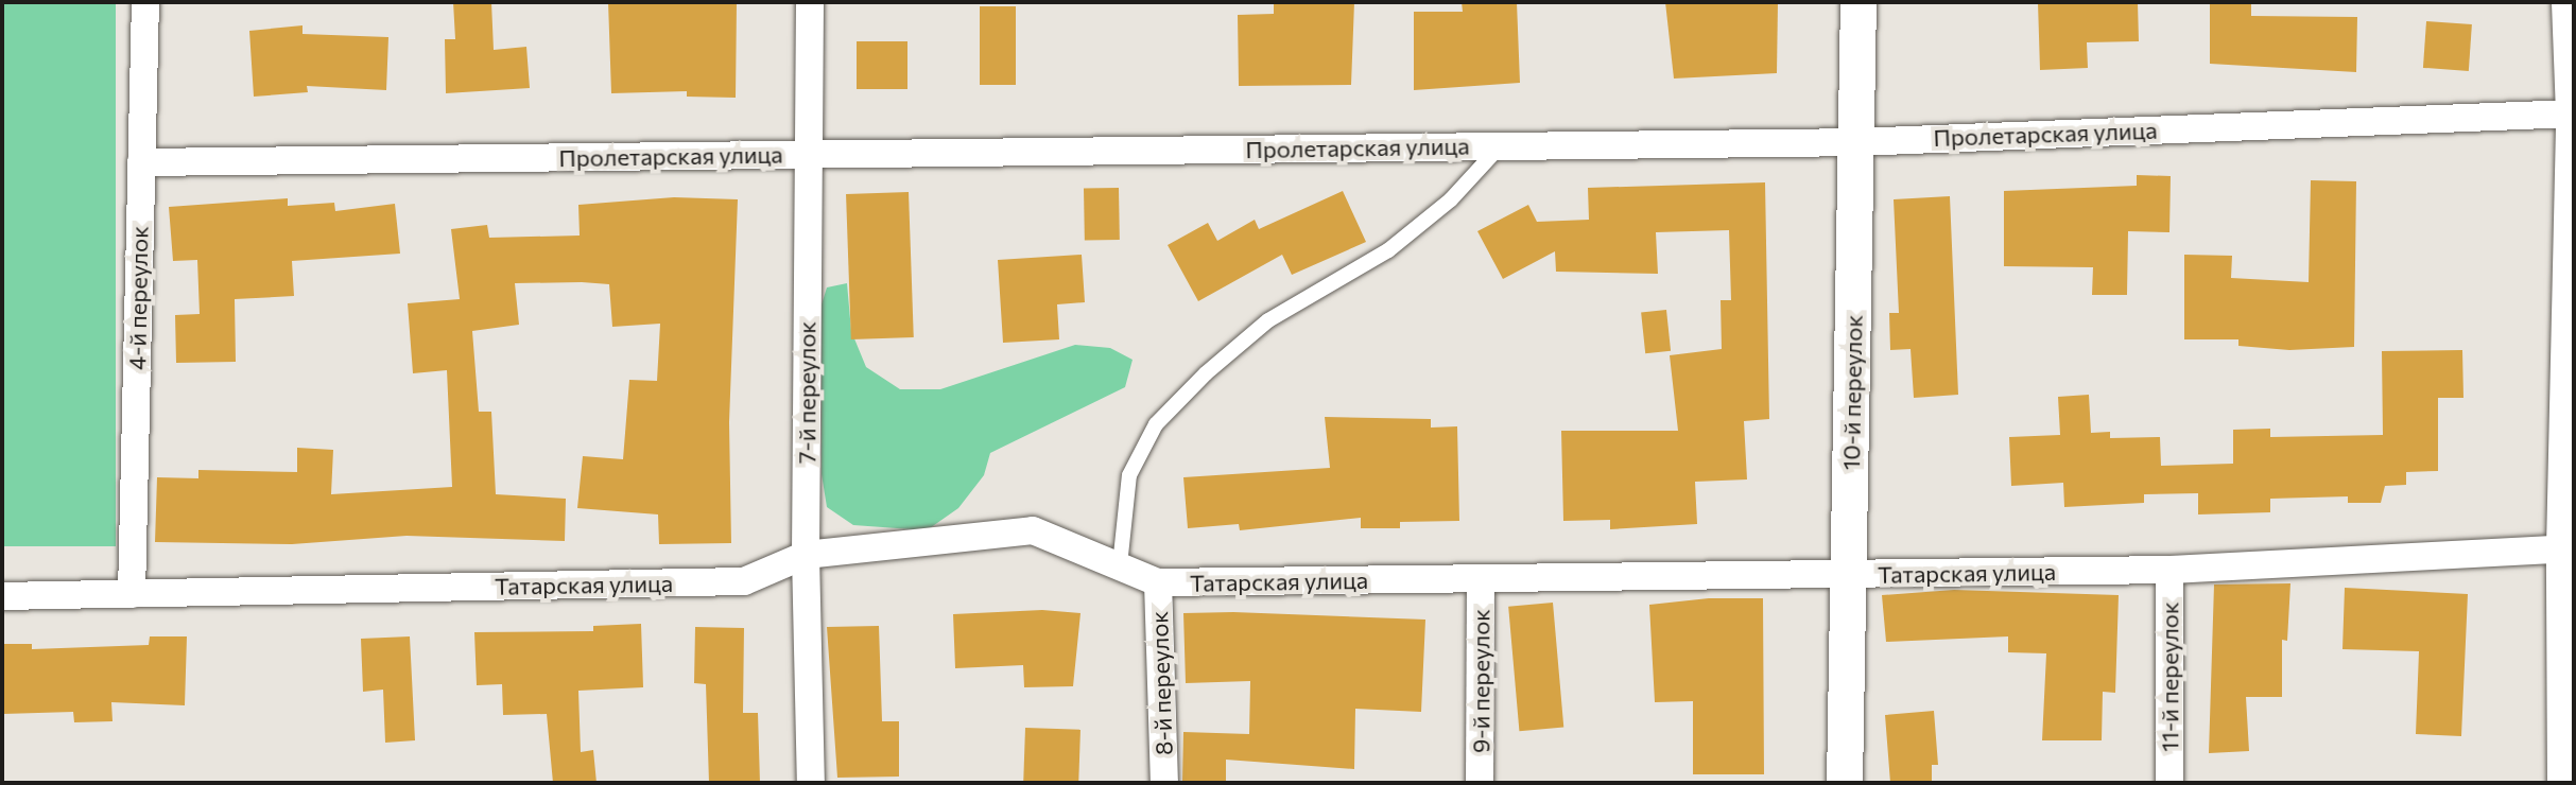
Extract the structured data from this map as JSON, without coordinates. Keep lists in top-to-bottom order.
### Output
{
  "streets": {
    "street": [
      "Пролетарская улица",
      "4-й переулок",
      "7-й переулок",
      "10-й переулок",
      "Татарская улица",
      "11-й переулок",
      "9-й переулок",
      "8-й переулок"
    ]
  },
  "crossings": [
    ["Пролетарская улица", "4-й переулок"],
    ["Пролетарская улица", "7-й переулок"],
    ["Пролетарская улица", "10-й переулок"],
    ["4-й переулок", "Татарская улица"],
    ["7-й переулок", "Татарская улица"],
    ["10-й переулок", "Татарская улица"],
    ["Татарская улица", "11-й переулок"],
    ["Татарская улица", "9-й переулок"],
    ["Татарская улица", "8-й переулок"]
  ]
}
